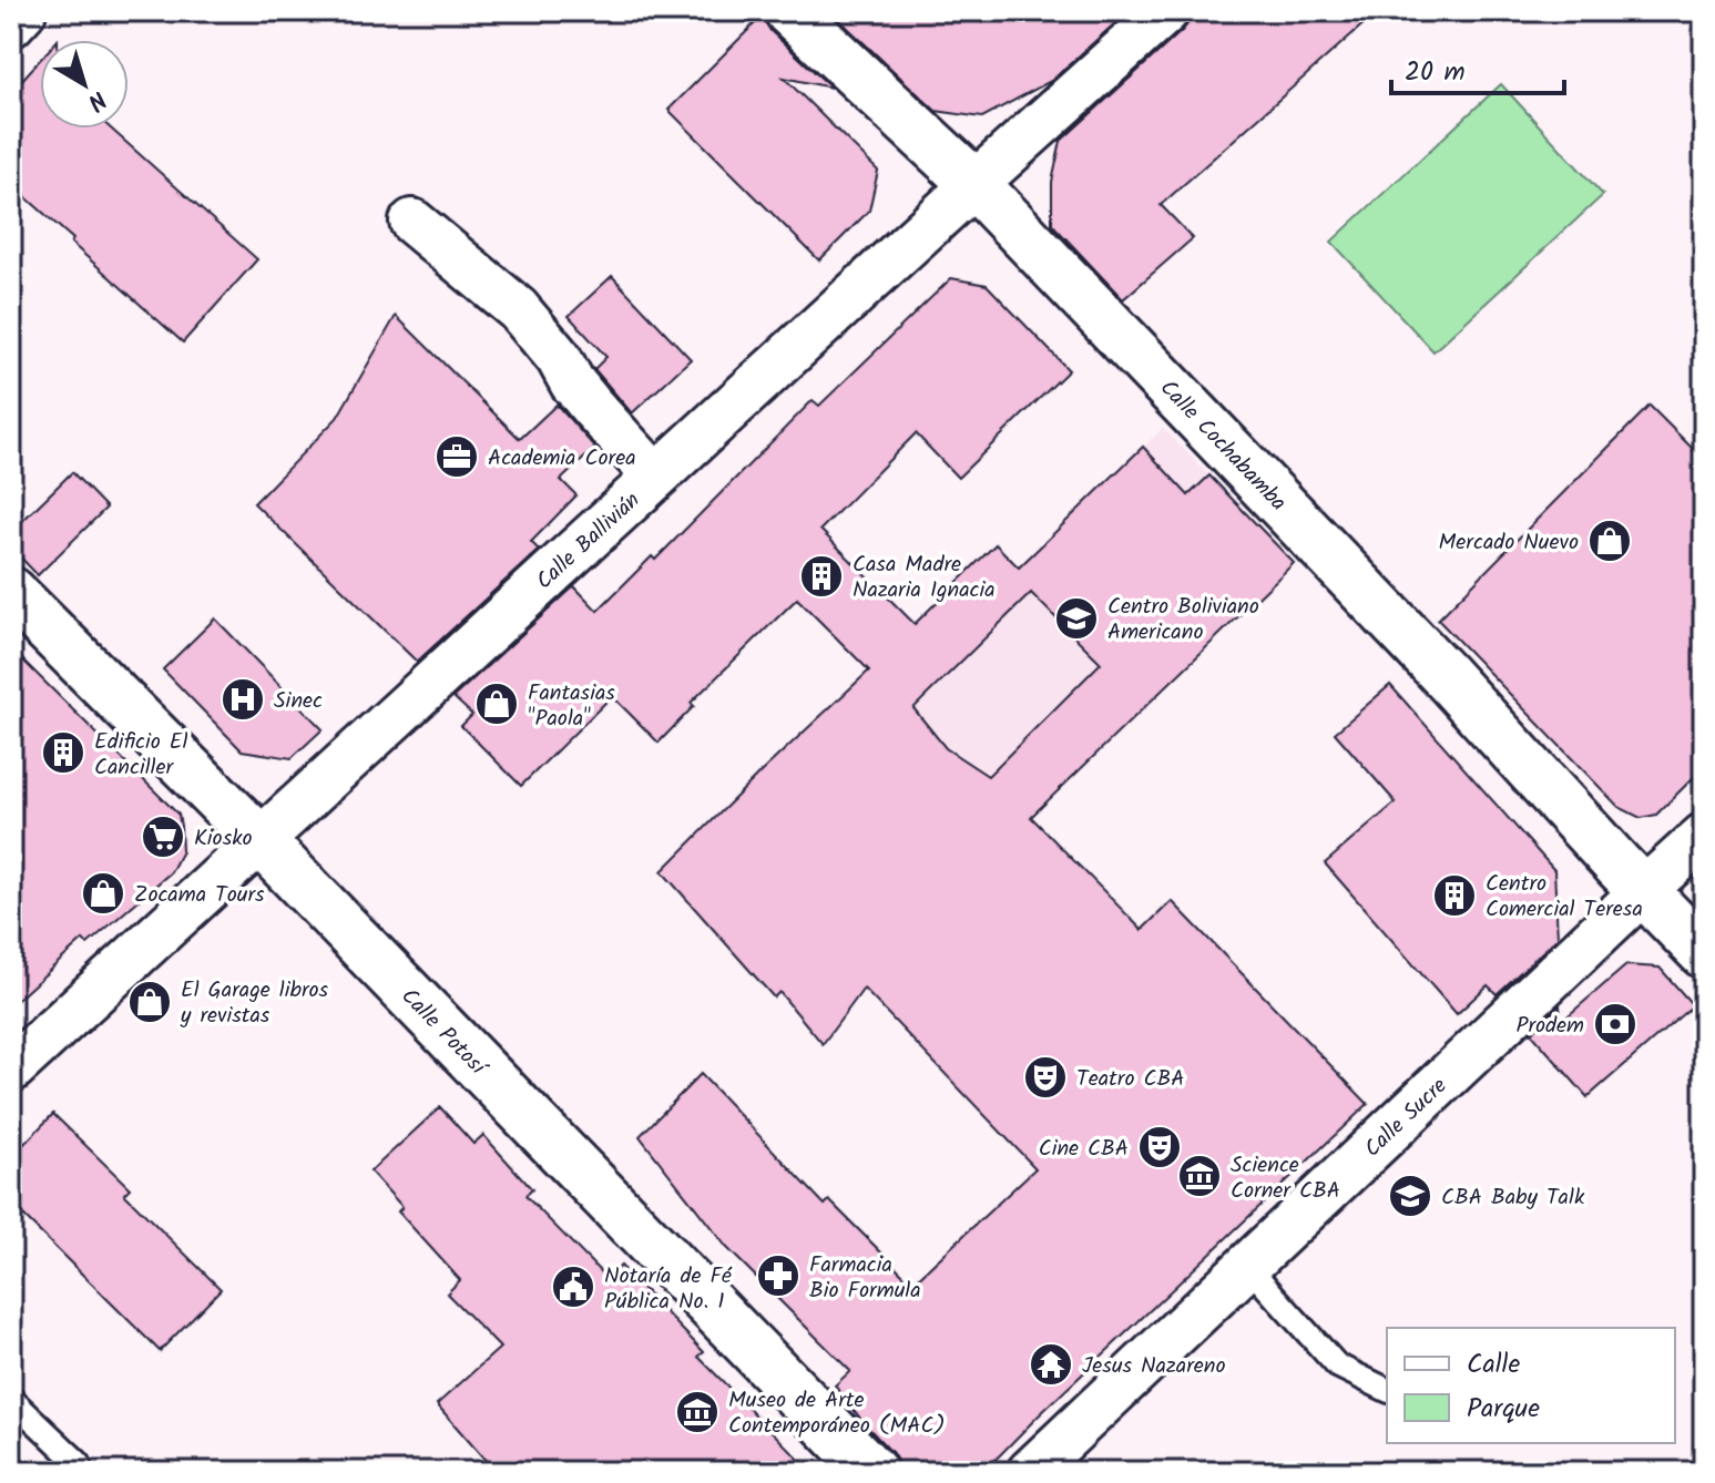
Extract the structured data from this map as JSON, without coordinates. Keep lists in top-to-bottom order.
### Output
{
  "streets": {
    "street": [
      "Calle Cochabamba",
      "Calle Ballivián",
      "Calle Potosí",
      "Calle Sucre"
    ]
  },
  "crossings": [
    ["Calle Cochabamba", "Calle Ballivián"],
    ["Calle Cochabamba", "Calle Sucre"],
    ["Calle Ballivián", "Calle Potosí"]
  ],
  "places": {
    "office": ["Academia Corea"],
    "shop": [
      "Mercado Nuevo",
      "Fantasias \"Paola\"",
      "Zocama Tours",
      "El Garage libros y revistas"
    ],
    "building": ["Casa Madre Nazaria Ignacia", "Edificio El Canciller", "Centro Comercial Teresa"],
    "school or university": ["Centro Boliviano Americano", "CBA Baby Talk"],
    "hospital": ["Sinec"],
    "supermarket": ["Kiosko"],
    "bank": ["Prodem"],
    "theatre": ["Teatro CBA", "Cine CBA"],
    "museum": ["Science Corner CBA", "Museo de Arte Contemporáneo (MAC)"],
    "pharmacy": ["Farmacia Bio Formula"],
    "public building": ["Notaría de Fé Pública No. 1"],
    "temple": ["Jesus Nazareno"]
  },
  "legend": ["Calle", "Parque"],
  "scale_bar": "20 m",
  "north": "bottom right"
}
